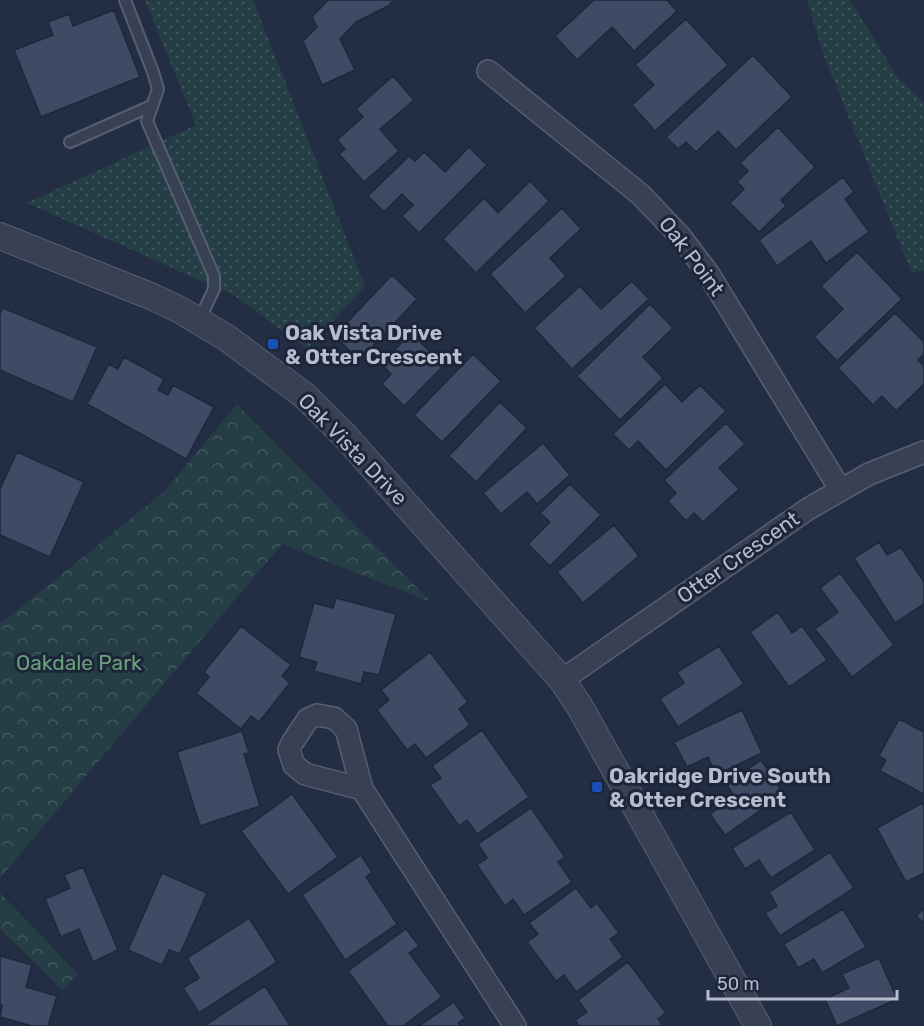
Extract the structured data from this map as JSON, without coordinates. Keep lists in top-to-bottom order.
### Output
{
  "streets": {
    "street": ["Oak Point", "Oak Vista Drive", "Otter Crescent"]
  },
  "crossings": [
    ["Oak Point", "Otter Crescent"],
    ["Oak Vista Drive", "Otter Crescent"]
  ],
  "parks": ["Oakdale Park"],
  "places": {
    "transit": ["Oak Vista Drive & Otter Crescent", "Oakridge Drive South & Otter Crescent"]
  },
  "scale_bar": "50 m"
}
